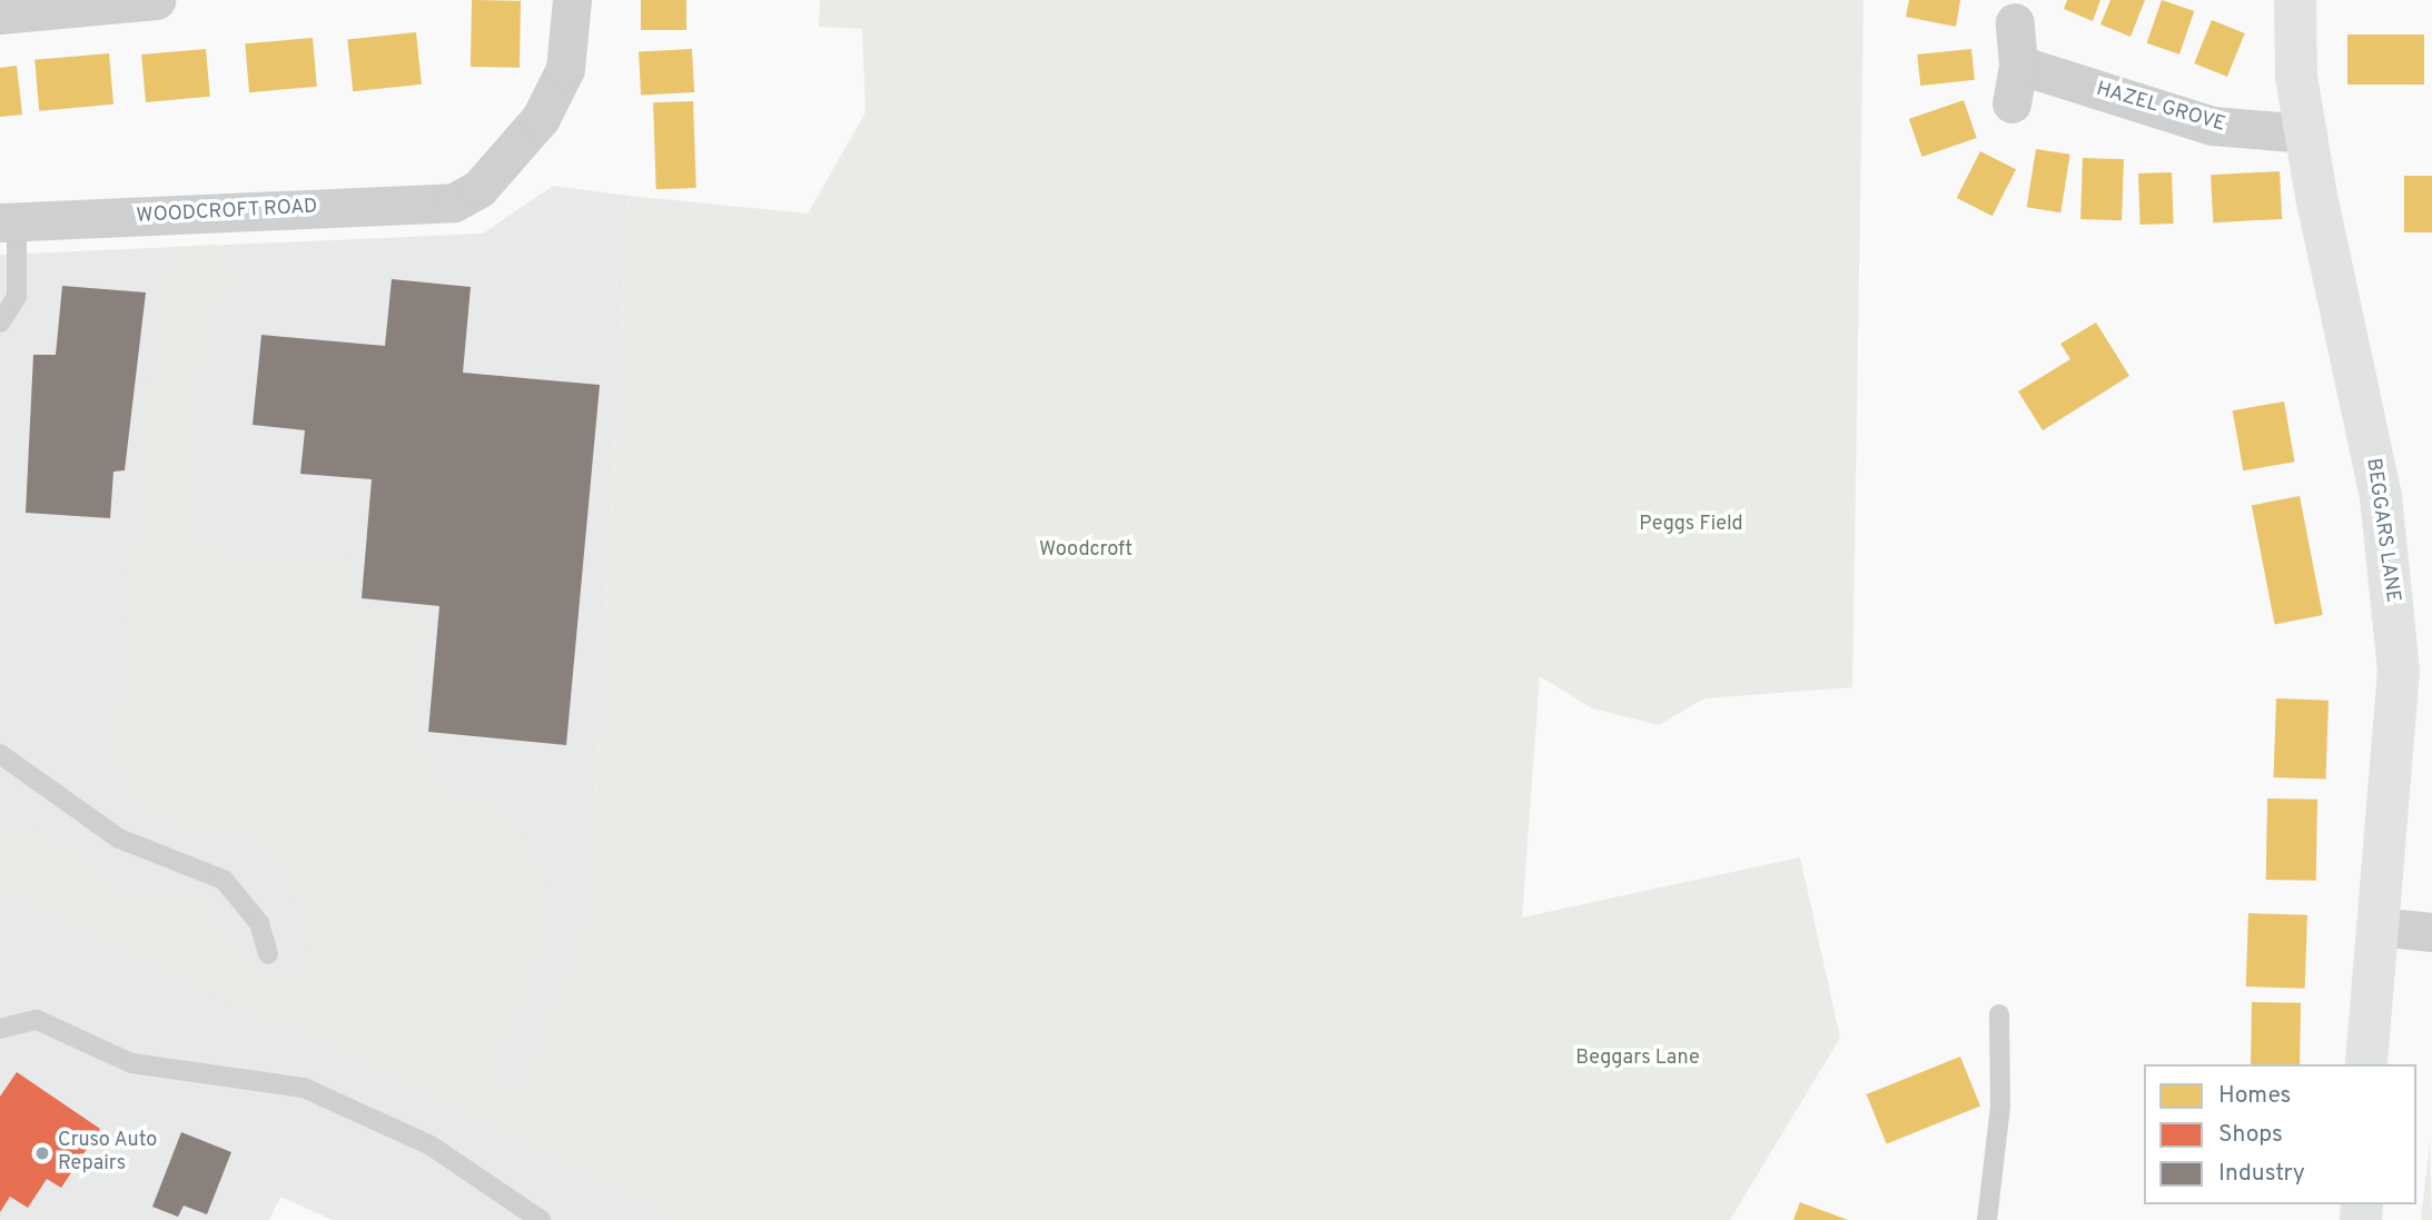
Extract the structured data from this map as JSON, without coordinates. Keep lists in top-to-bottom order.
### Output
{
  "streets": {
    "street": ["HAZEL GROVE", "WOODCROFT ROAD", "BEGGARS LANE"]
  },
  "crossings": [
    ["HAZEL GROVE", "BEGGARS LANE"]
  ],
  "parks": ["Peggs Field", "Woodcroft", "Beggars Lane"],
  "places": ["Cruso Auto Repairs"],
  "legend": ["Homes", "Shops", "Industry"]
}
